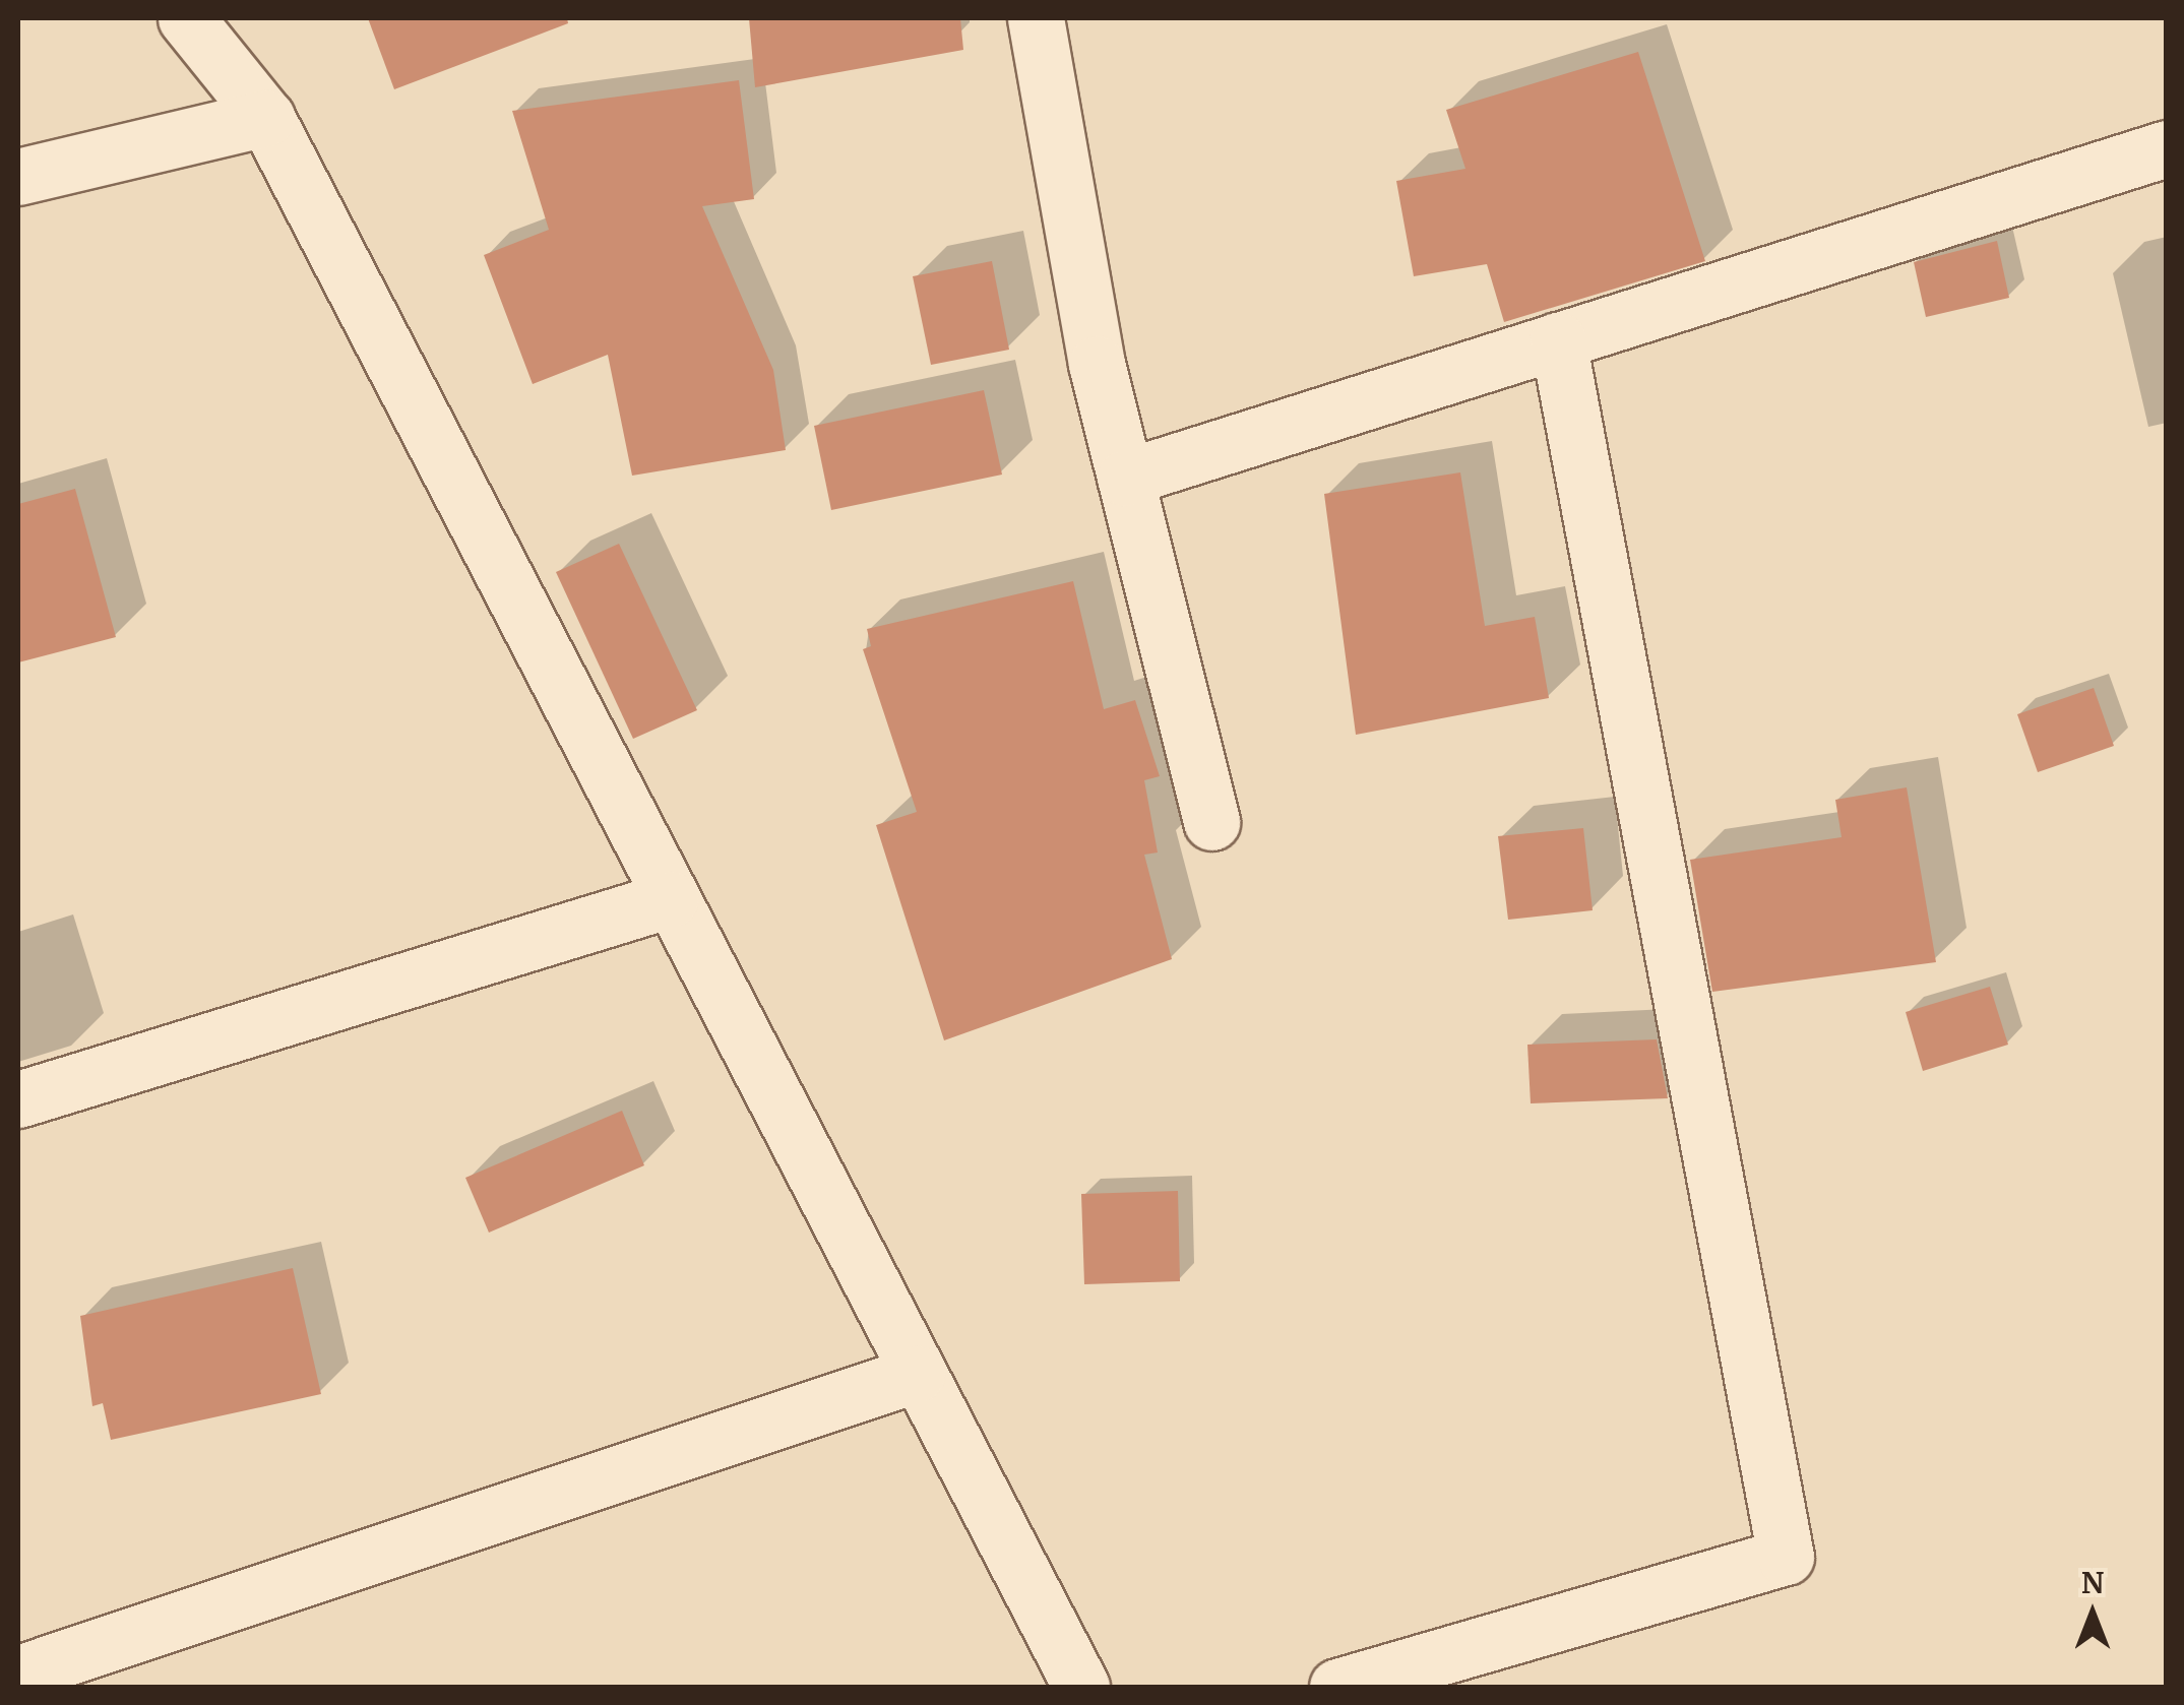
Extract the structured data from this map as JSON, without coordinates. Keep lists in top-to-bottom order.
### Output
{
  "north": "top"
}
